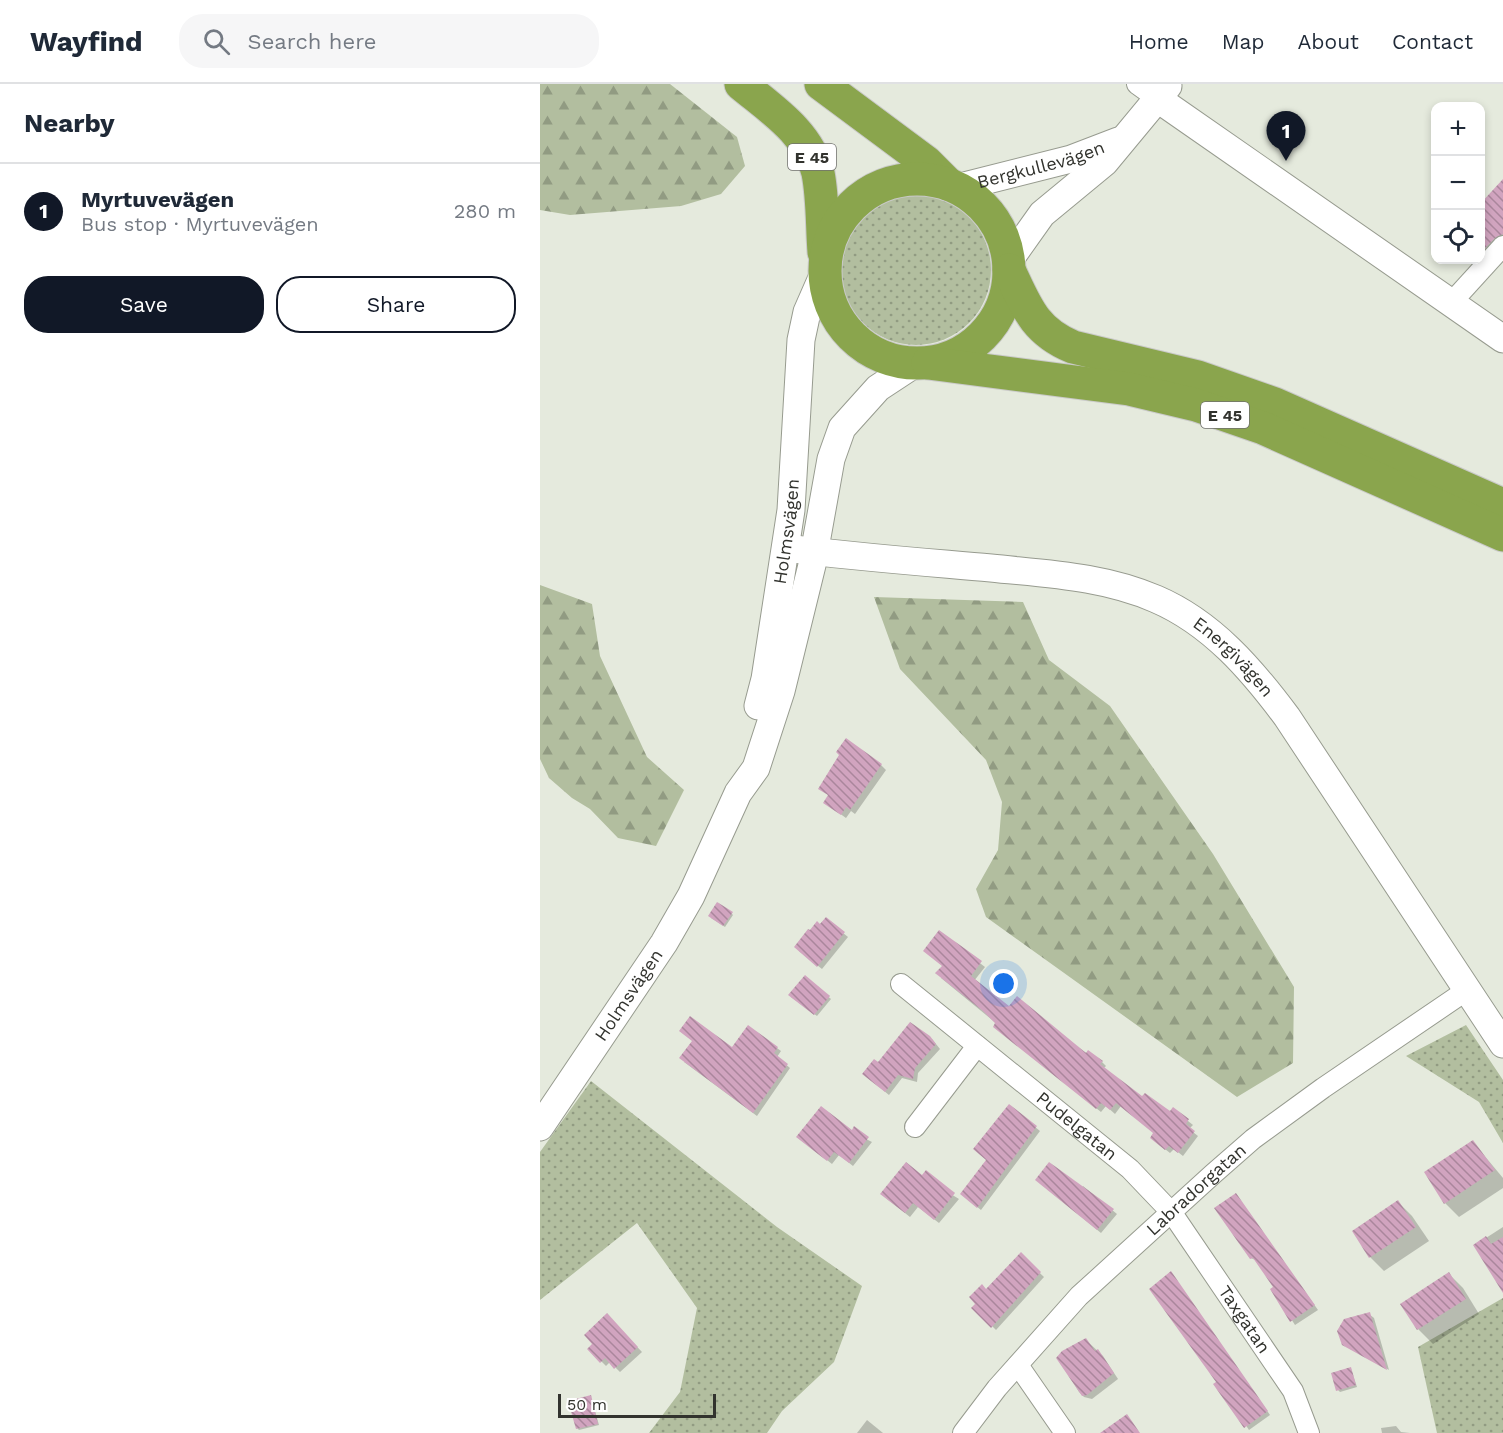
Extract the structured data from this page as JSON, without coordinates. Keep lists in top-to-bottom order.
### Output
{
  "streets": {
    "highway": ["E 45"],
    "street": [
      "Bergkullevägen",
      "Holmsvägen",
      "Energivägen",
      "Pudelgatan",
      "Labradorgatan",
      "Taxgatan"
    ]
  },
  "crossings": [
    ["E 45", "Bergkullevägen"],
    ["E 45", "Holmsvägen"],
    ["Bergkullevägen", "Holmsvägen"],
    ["Holmsvägen", "Energivägen"],
    ["Energivägen", "Labradorgatan"],
    ["Pudelgatan", "Labradorgatan"],
    ["Pudelgatan", "Taxgatan"],
    ["Labradorgatan", "Taxgatan"]
  ],
  "scale_bar": "50 m",
  "page": {
    "header": "Wayfind",
    "search": "Search here",
    "nav": [
      "Home",
      "Map",
      "About",
      "Contact"
    ],
    "heading": "Nearby",
    "map_buttons": ["+", "−"],
    "pins": "1",
    "list": [
      {
        "mark": "1",
        "name": "Myrtuvevägen",
        "note": "Bus stop · Myrtuvevägen",
        "value": "280 m"
      }
    ],
    "buttons": ["Save", "Share"],
    "scale": "50 m"
  }
}
